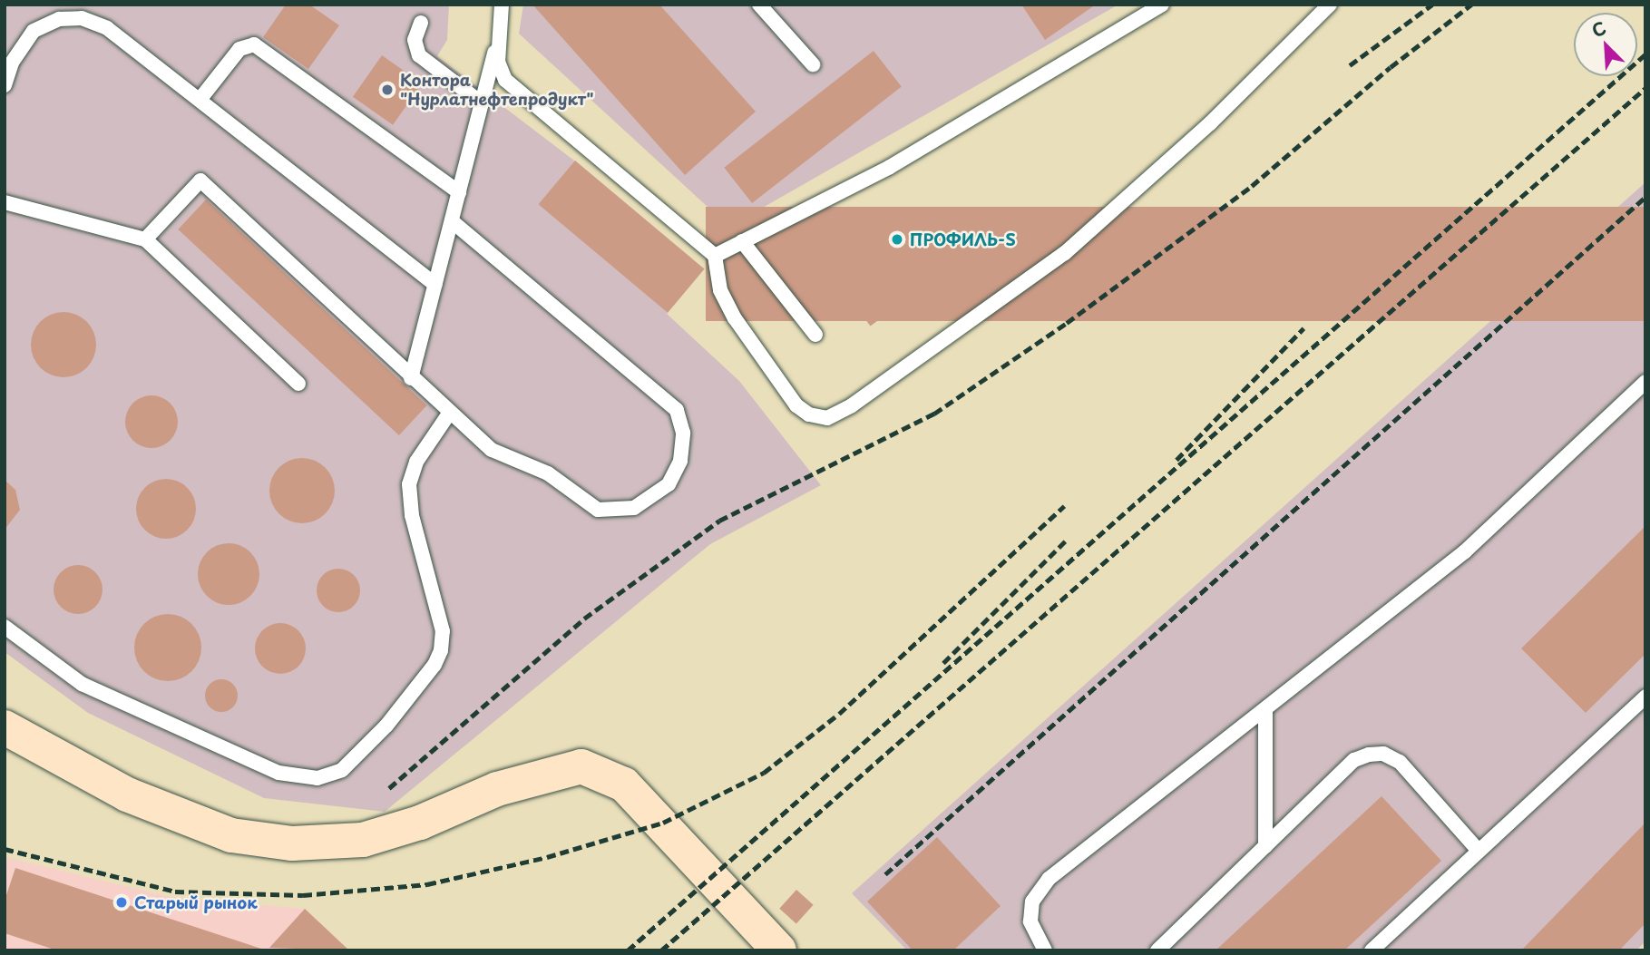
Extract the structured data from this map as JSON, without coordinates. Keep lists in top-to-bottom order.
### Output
{
  "places": ["Контора \"Нурлатнефтепродукт\"", "ПРОФИЛЬ-S", "Старый рынок"],
  "north": "top left"
}
